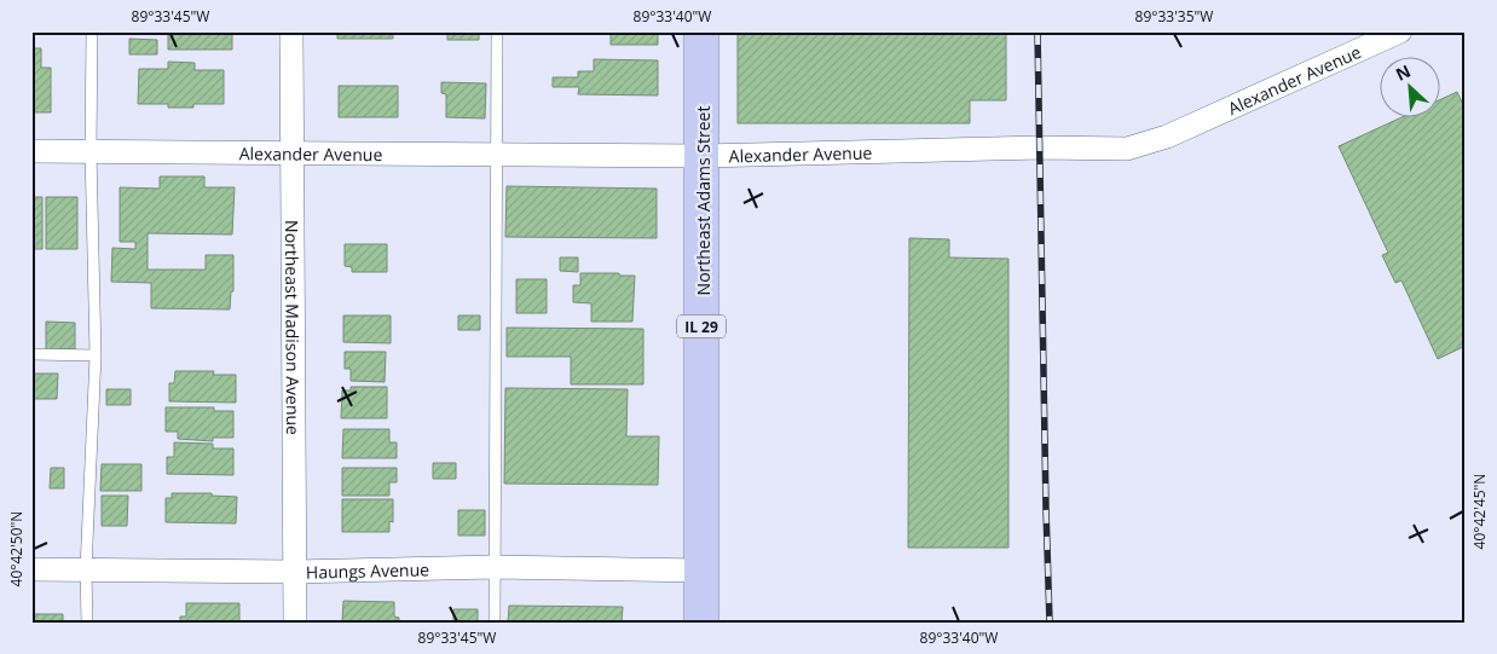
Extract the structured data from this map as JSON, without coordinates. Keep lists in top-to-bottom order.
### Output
{
  "streets": {
    "main road": ["Northeast Adams Street", "IL 29"],
    "street": ["Alexander Avenue", "Northeast Madison Avenue", "Haungs Avenue"]
  },
  "crossings": [
    ["Alexander Avenue", "Northeast Adams Street"],
    ["Alexander Avenue", "Northeast Madison Avenue"],
    ["Northeast Adams Street", "Haungs Avenue"],
    ["Northeast Madison Avenue", "Haungs Avenue"]
  ],
  "north": "top left",
  "coordinates": [
    "89°33'45\"W",
    "89°33'40\"W",
    "89°33'35\"W",
    "40°42'45\"N",
    "40°42'50\"N"
  ]
}
